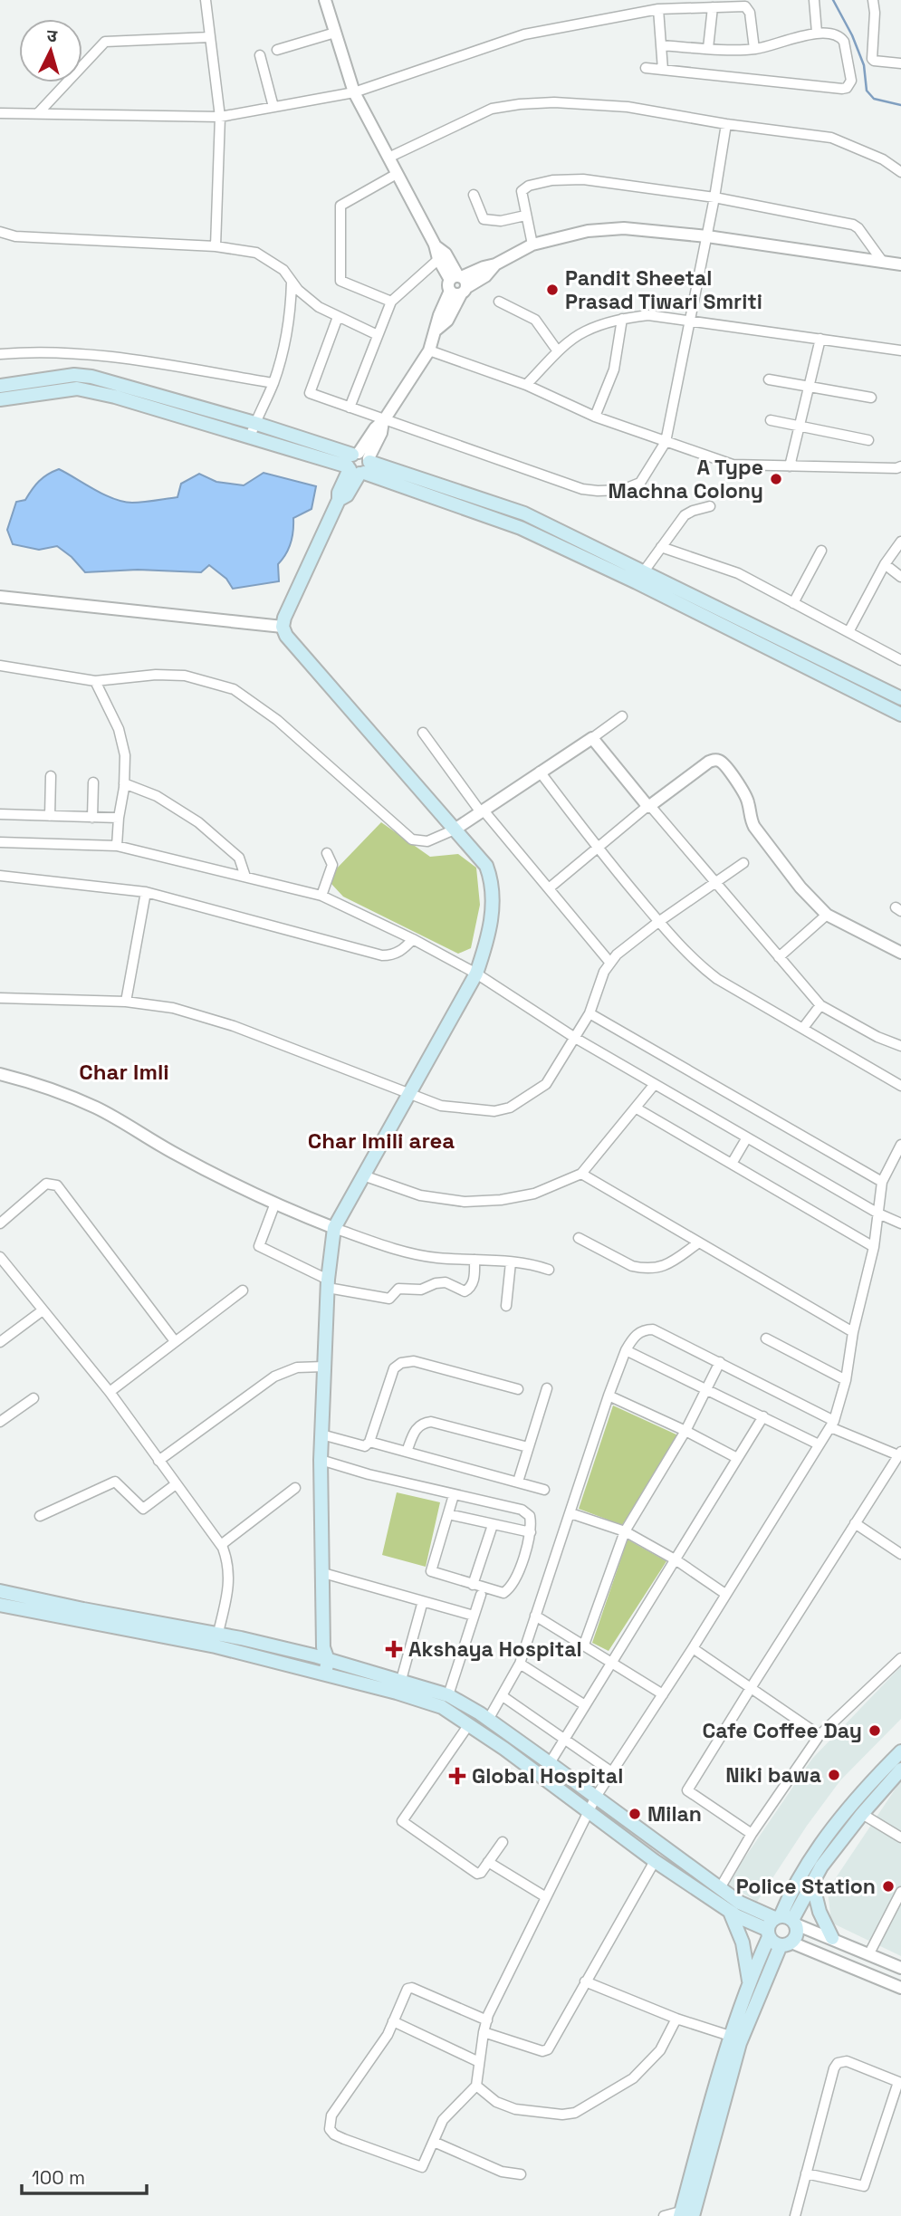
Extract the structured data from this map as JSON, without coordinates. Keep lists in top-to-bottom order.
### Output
{
  "districts": ["Char Imli", "Char Imili area"],
  "places": {
    "other": [
      "Pandit Sheetal Prasad Tiwari Smriti",
      "A Type Machna Colony",
      "Cafe Coffee Day",
      "Niki bawa",
      "Milan",
      "Police Station"
    ],
    "health": ["Akshaya Hospital", "Global Hospital"]
  },
  "scale_bar": "100 m",
  "north": "top"
}
